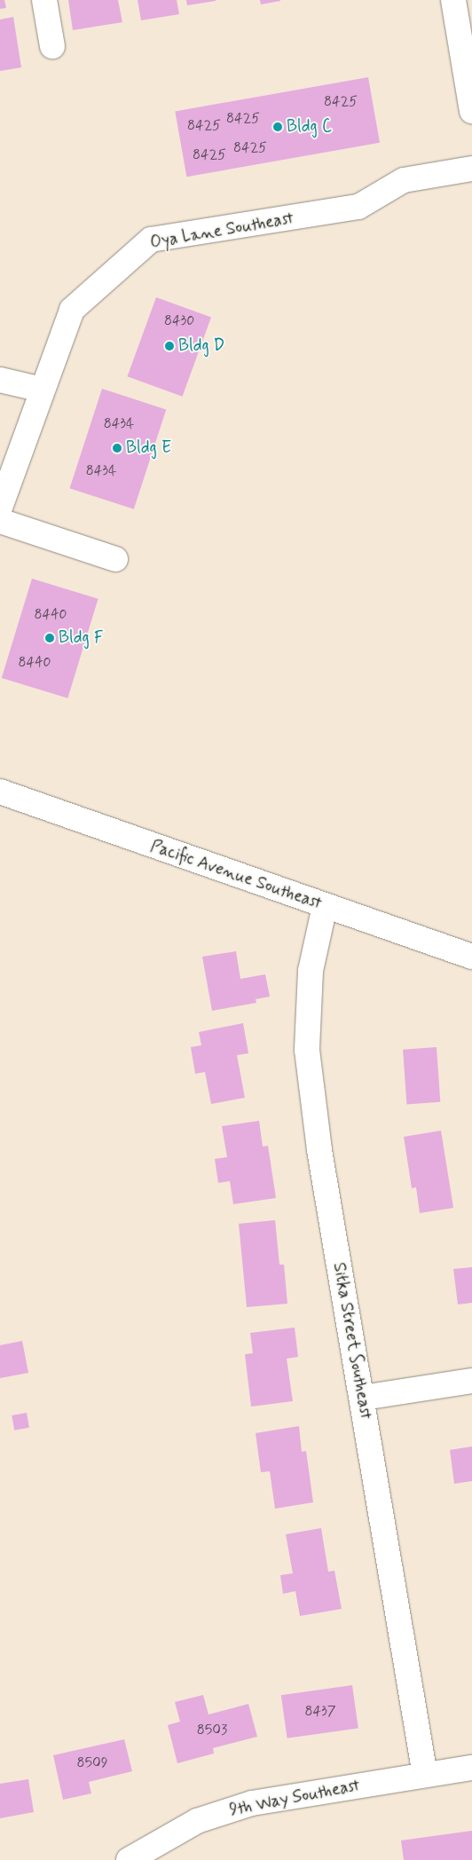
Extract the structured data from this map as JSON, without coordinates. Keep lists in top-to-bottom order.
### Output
{
  "streets": {
    "street": [
      "Oya Lane Southeast",
      "Pacific Avenue Southeast",
      "Sitka Street Southeast",
      "9th Way Southeast"
    ]
  },
  "crossings": [
    ["Pacific Avenue Southeast", "Sitka Street Southeast"],
    ["Sitka Street Southeast", "9th Way Southeast"]
  ],
  "places": [
    "Bldg C",
    "Bldg D",
    "Bldg E",
    "Bldg F"
  ],
  "house_numbers": [
    "8425",
    "8425",
    "8425",
    "8425",
    "8425",
    "8430",
    "8434",
    "8434",
    "8440",
    "8440",
    "8437",
    "8503",
    "8509"
  ]
}
